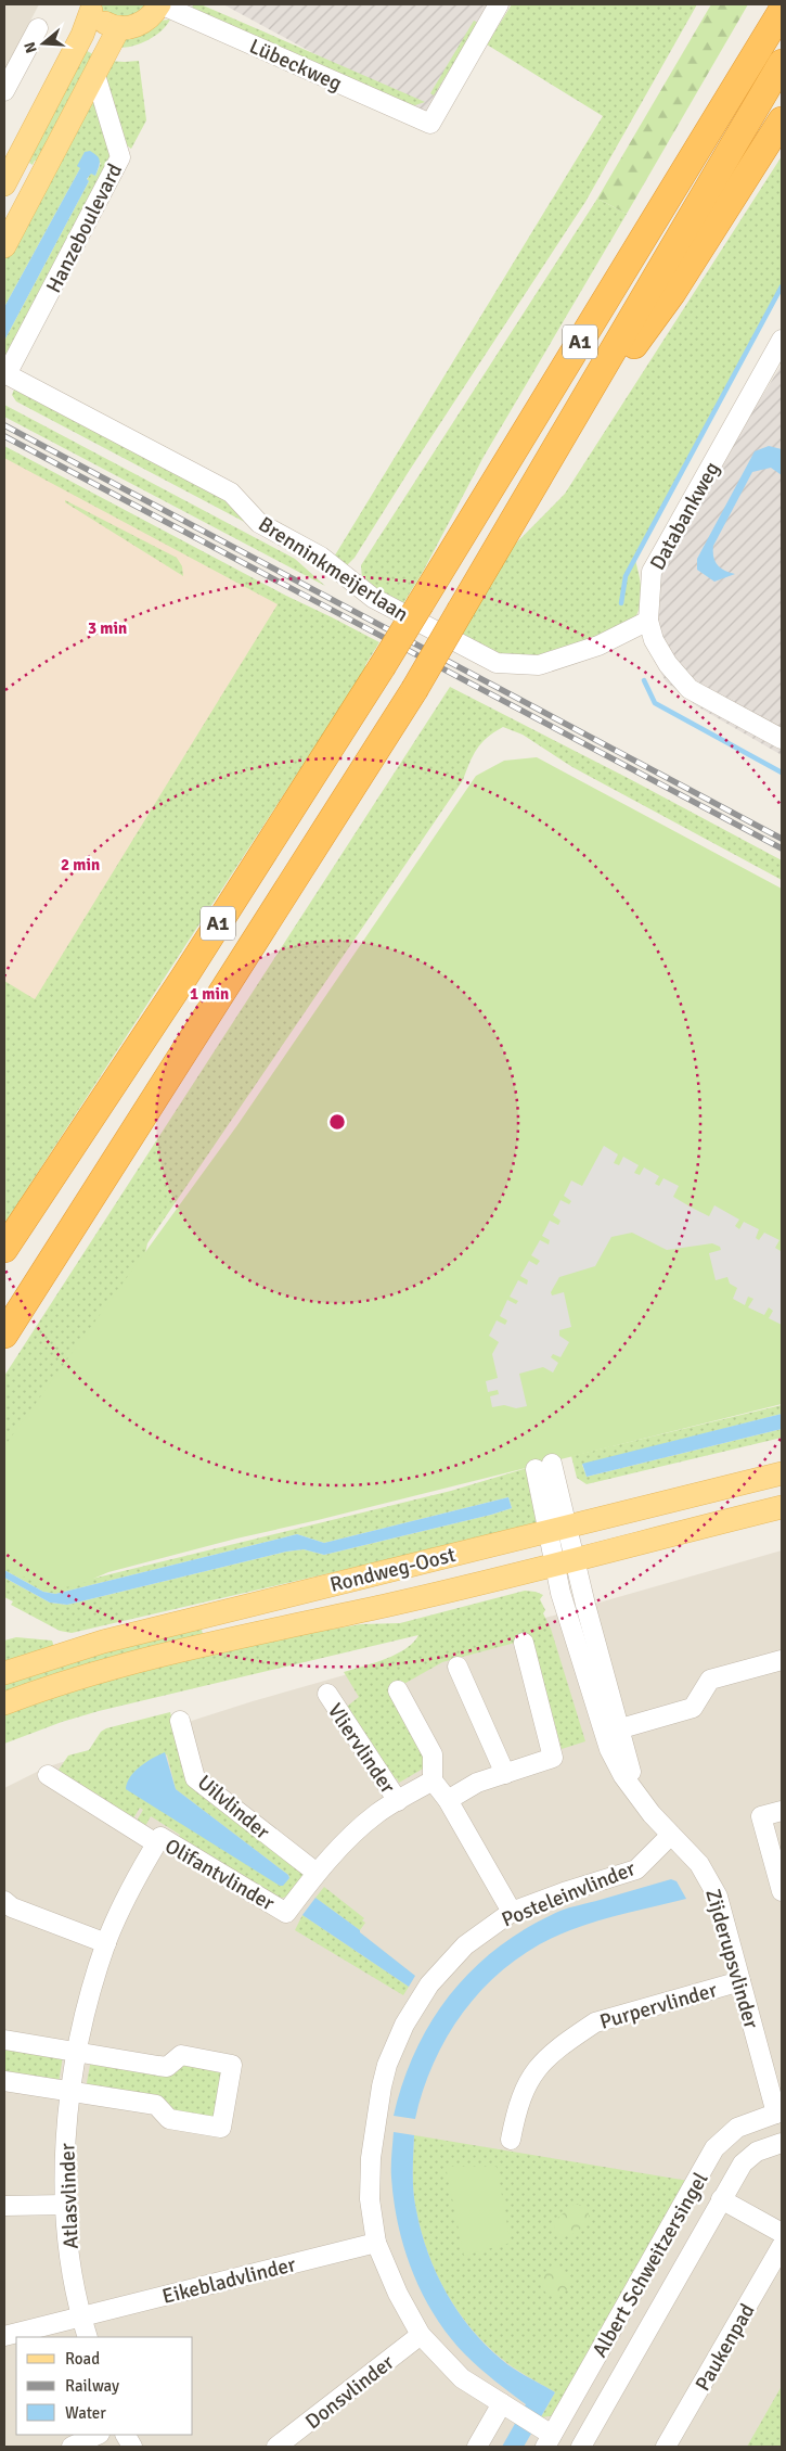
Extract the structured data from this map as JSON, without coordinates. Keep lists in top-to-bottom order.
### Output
{
  "streets": {
    "highway": ["A1"],
    "main road": ["Rondweg-Oost"],
    "street": [
      "Lübeckweg",
      "Hanzeboulevard",
      "Databankweg",
      "Brenninkmeijerlaan",
      "Vliervlinder",
      "Uilvlinder",
      "Olifantvlinder",
      "Posteleinvlinder",
      "Zijderupsvlinder",
      "Purpervlinder",
      "Atlasvlinder",
      "Albert Schweitzersingel",
      "Eikebladvlinder",
      "Paukenpad",
      "Donsvlinder"
    ]
  },
  "crossings": [
    ["Hanzeboulevard", "Brenninkmeijerlaan"],
    ["Databankweg", "Brenninkmeijerlaan"],
    ["Rondweg-Oost", "Zijderupsvlinder"],
    ["Vliervlinder", "Olifantvlinder"],
    ["Uilvlinder", "Olifantvlinder"],
    ["Olifantvlinder", "Atlasvlinder"],
    ["Posteleinvlinder", "Zijderupsvlinder"],
    ["Posteleinvlinder", "Albert Schweitzersingel"],
    ["Posteleinvlinder", "Eikebladvlinder"],
    ["Posteleinvlinder", "Donsvlinder"],
    ["Zijderupsvlinder", "Purpervlinder"],
    ["Zijderupsvlinder", "Albert Schweitzersingel"],
    ["Atlasvlinder", "Eikebladvlinder"]
  ],
  "legend": ["Road", "Railway", "Water"],
  "north": "left",
  "rings": ["3 min", "2 min", "1 min"]
}
